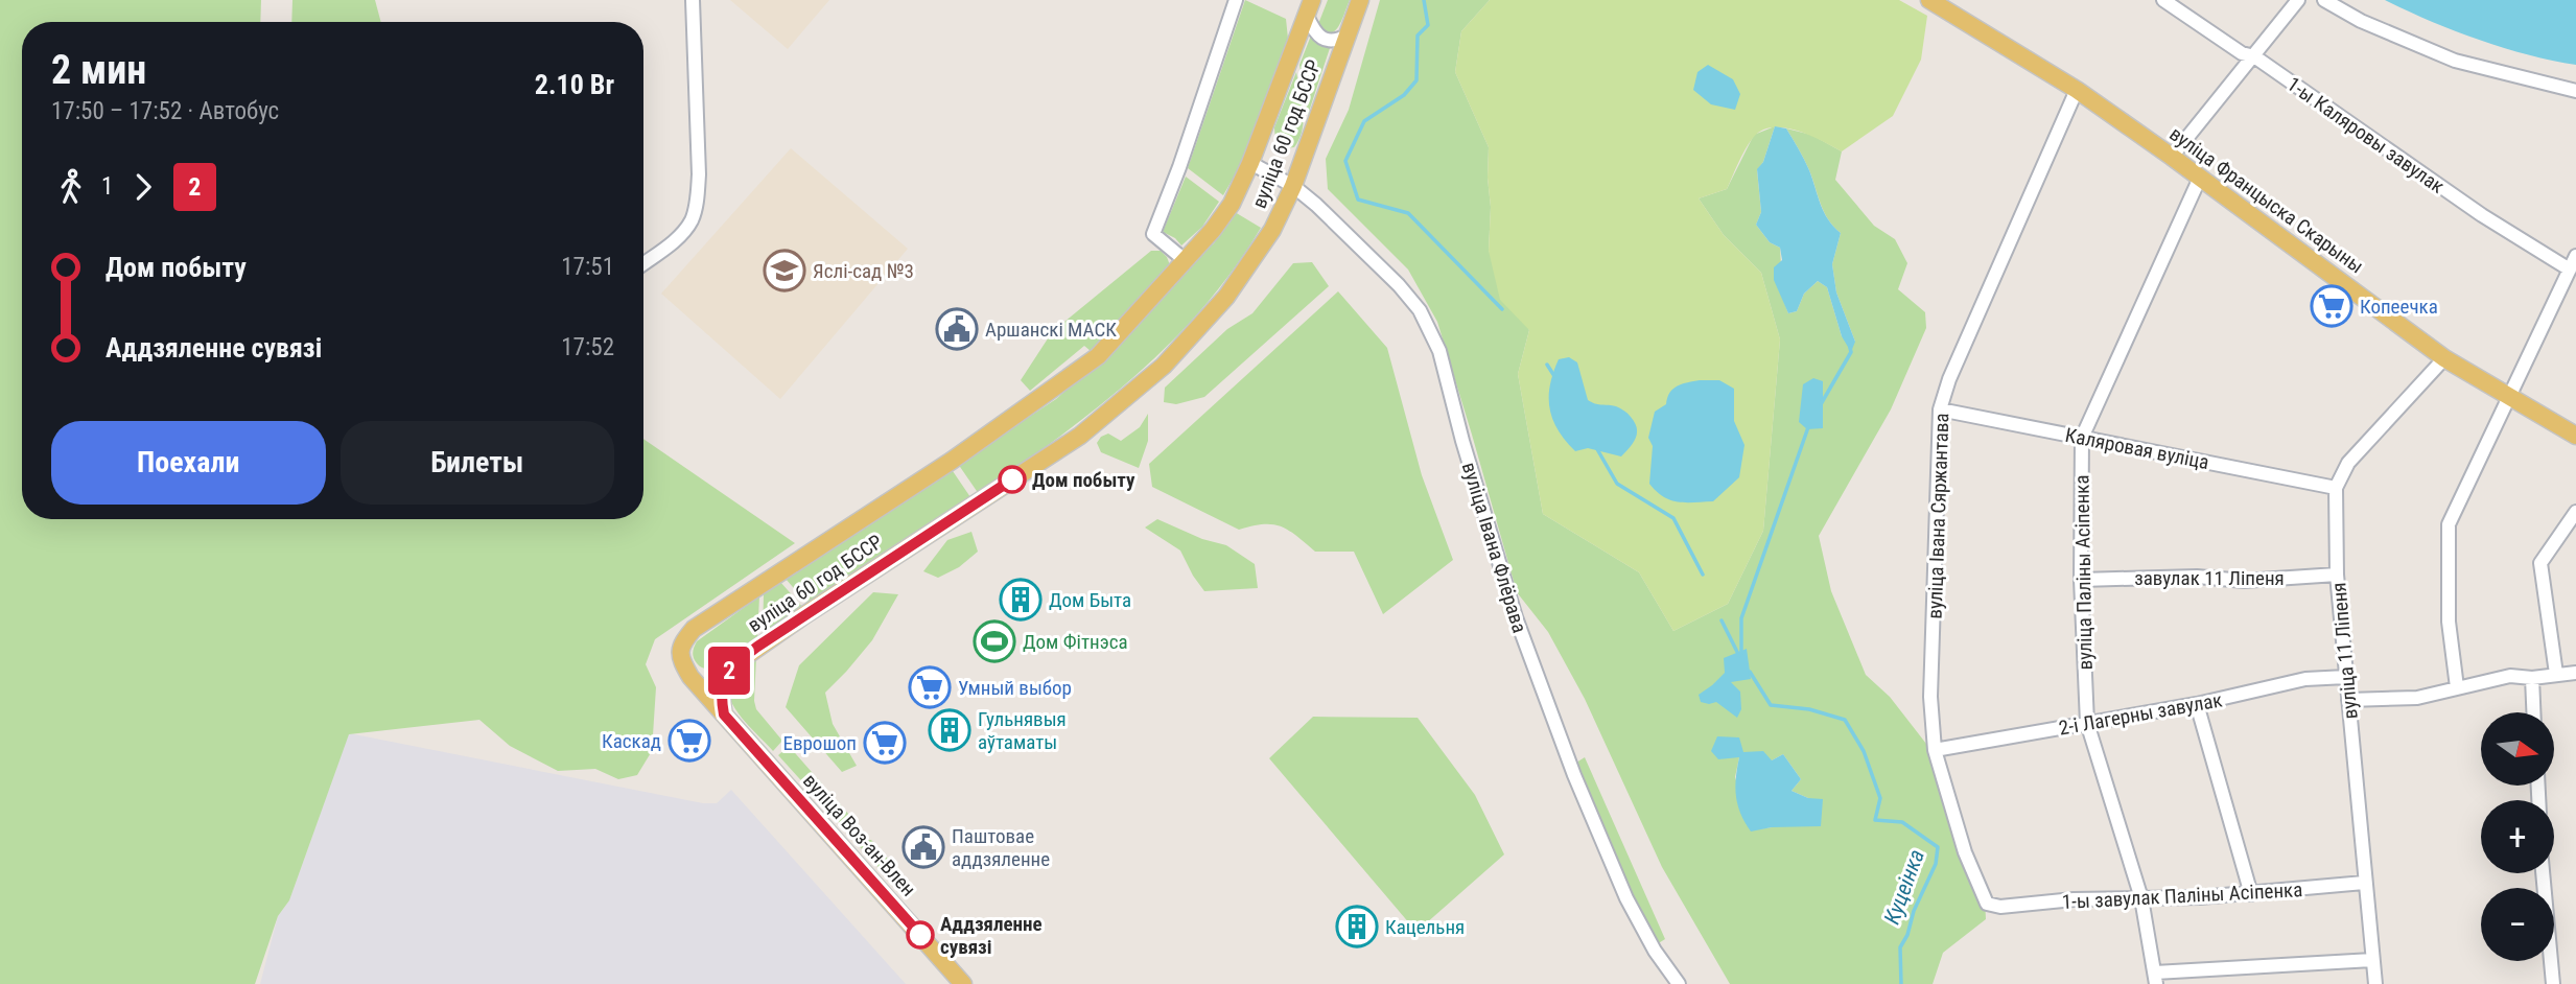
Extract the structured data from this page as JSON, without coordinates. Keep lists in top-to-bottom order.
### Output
{
  "streets": {
    "main road": ["вуліца 60 год БССР", "вуліца Францыска Скарыны", "вуліца Воз-ан-Влен"],
    "street": [
      "1-ы Каляровы завулак",
      "Каляровая вуліца",
      "вуліца Івана Сяржантава",
      "вуліца Івана Флёрава",
      "вуліца Паліны Асіпенка",
      "завулак 11 Ліпеня",
      "вуліца 11 Ліпеня",
      "2-і Лагерны завулак",
      "1-ы завулак Паліны Асіпенка"
    ]
  },
  "crossings": [
    ["вуліца 60 год БССР", "вуліца Івана Флёрава"],
    ["вуліца 60 год БССР", "вуліца Воз-ан-Влен"],
    ["вуліца Францыска Скарыны", "вуліца Івана Сяржантава"],
    ["вуліца Францыска Скарыны", "вуліца Паліны Асіпенка"],
    ["Каляровая вуліца", "вуліца Івана Сяржантава"],
    ["Каляровая вуліца", "вуліца Паліны Асіпенка"],
    ["Каляровая вуліца", "вуліца 11 Ліпеня"],
    ["вуліца Івана Сяржантава", "2-і Лагерны завулак"],
    ["вуліца Івана Сяржантава", "1-ы завулак Паліны Асіпенка"],
    ["вуліца Паліны Асіпенка", "завулак 11 Ліпеня"],
    ["вуліца Паліны Асіпенка", "2-і Лагерны завулак"],
    ["вуліца Паліны Асіпенка", "1-ы завулак Паліны Асіпенка"],
    ["завулак 11 Ліпеня", "вуліца 11 Ліпеня"],
    ["вуліца 11 Ліпеня", "2-і Лагерны завулак"],
    ["вуліца 11 Ліпеня", "1-ы завулак Паліны Асіпенка"]
  ],
  "water": ["Куцеінка"],
  "places": {
    "school or university": ["Яслі-сад №3"],
    "supermarket": [
      "Копеечка",
      "Умный выбор",
      "Каскад",
      "Еврошоп"
    ],
    "public building": ["Аршанскі МАСК", "Паштовае аддзяленне"],
    "other": ["Дом побыту", "Аддзяленне сувязі"],
    "building": ["Дом Быта", "Гульнявыя аўтаматы", "Кацельня"],
    "sports": ["Дом Фітнэса"]
  },
  "lines": ["bus line 2"],
  "north": "right",
  "page": {
    "on_map": "2",
    "heading": ["2 мин", "17:50 – 17:52 · Автобус", "2.10 Br"],
    "legs": ["1", "2"],
    "list": [
      {
        "name": "Дом побыту",
        "value": "17:51"
      },
      {
        "name": "Аддзяленне сувязі",
        "value": "17:52"
      }
    ],
    "buttons": ["Поехали", "Билеты"],
    "map_buttons": ["+", "−"]
  }
}
